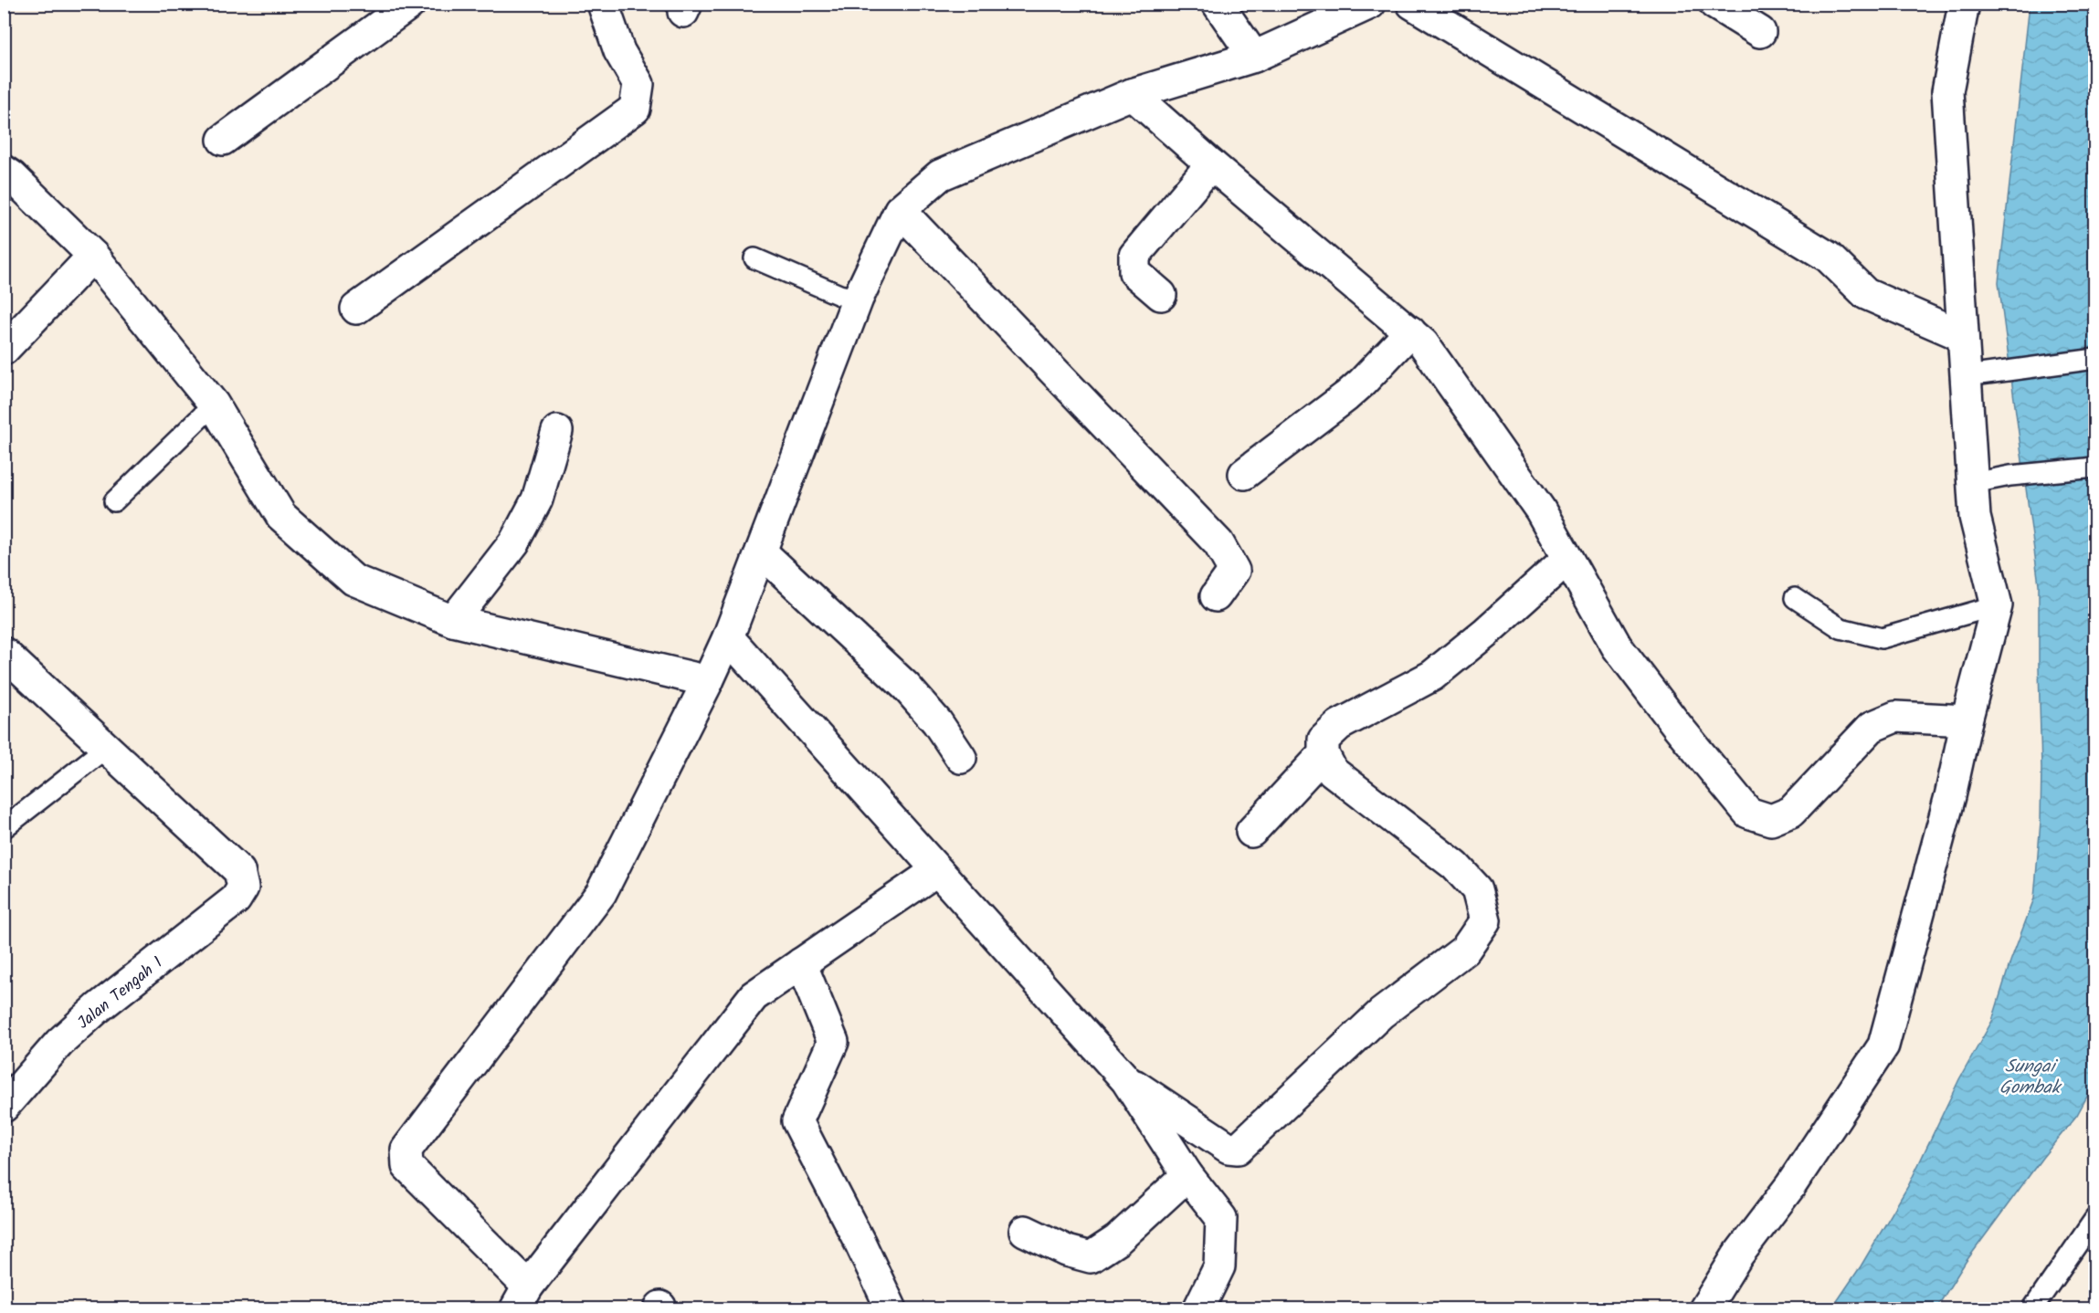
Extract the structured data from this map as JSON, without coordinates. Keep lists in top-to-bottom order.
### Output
{
  "streets": {
    "street": ["Jalan Tengah 1"]
  },
  "water": ["Sungai Gombak"]
}
